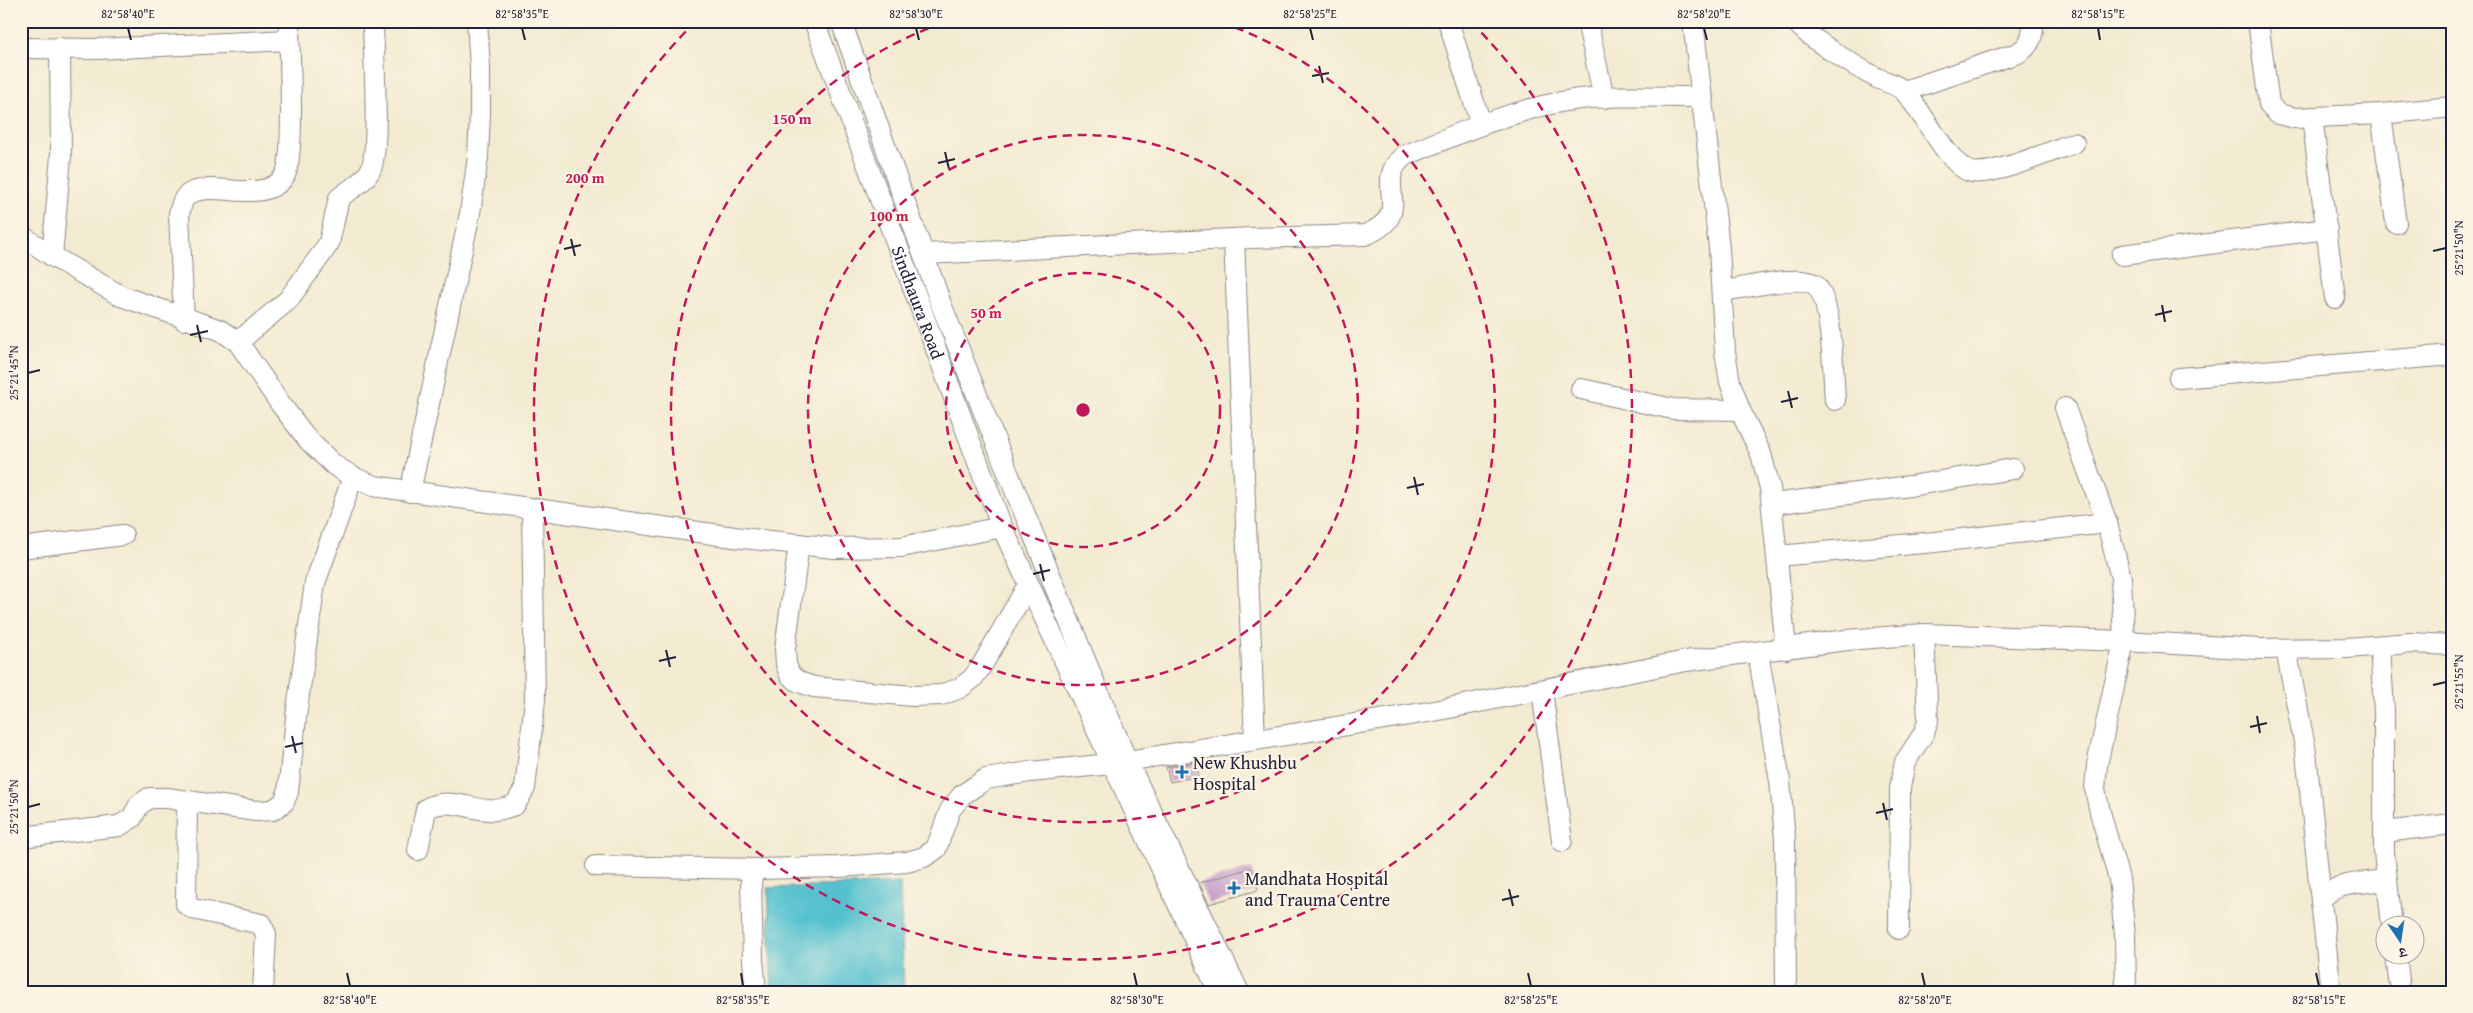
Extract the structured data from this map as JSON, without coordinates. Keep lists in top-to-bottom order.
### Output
{
  "streets": {
    "street": ["Sindhaura Road"]
  },
  "places": {
    "health": ["New Khushbu Hospital", "Mandhata Hospital and Trauma Centre"]
  },
  "north": "bottom",
  "coordinates": [
    "82°58'40\"E",
    "82°58'35\"E",
    "82°58'30\"E",
    "82°58'25\"E",
    "82°58'20\"E",
    "82°58'15\"E",
    "25°21'50\"N",
    "25°21'45\"N",
    "25°21'55\"N"
  ],
  "rings": [
    "150 m",
    "200 m",
    "100 m",
    "50 m"
  ]
}
